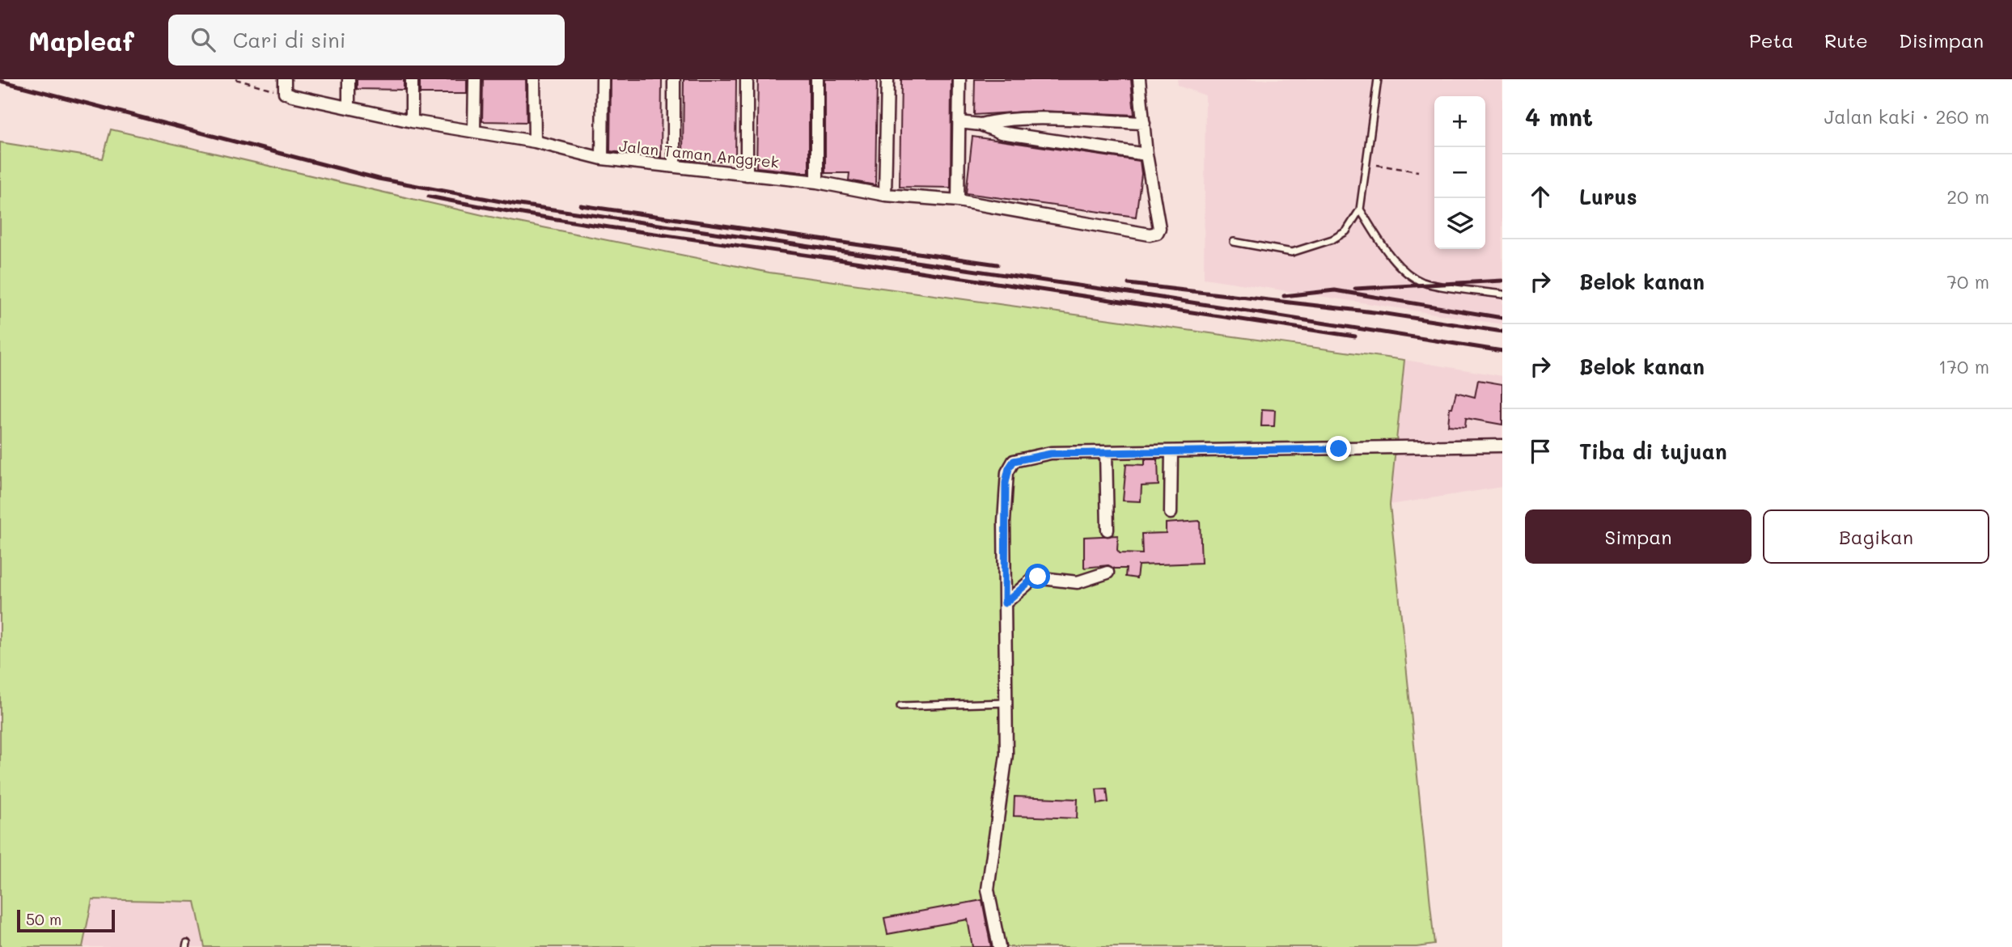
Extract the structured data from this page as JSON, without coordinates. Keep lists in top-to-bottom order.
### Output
{
  "streets": {
    "street": ["Jalan Taman Anggrek"]
  },
  "scale_bar": "50 m",
  "page": {
    "header": "Mapleaf",
    "search": "Cari di sini",
    "nav": ["Peta", "Rute", "Disimpan"],
    "heading": ["4 mnt", "Jalan kaki · 260 m"],
    "map_buttons": ["+", "−"],
    "list": [
      ["Lurus", "20 m"],
      ["Belok kanan", "70 m"],
      ["Belok kanan", "170 m"],
      "Tiba di tujuan"
    ],
    "buttons": ["Simpan", "Bagikan"],
    "scale": "50 m"
  }
}
